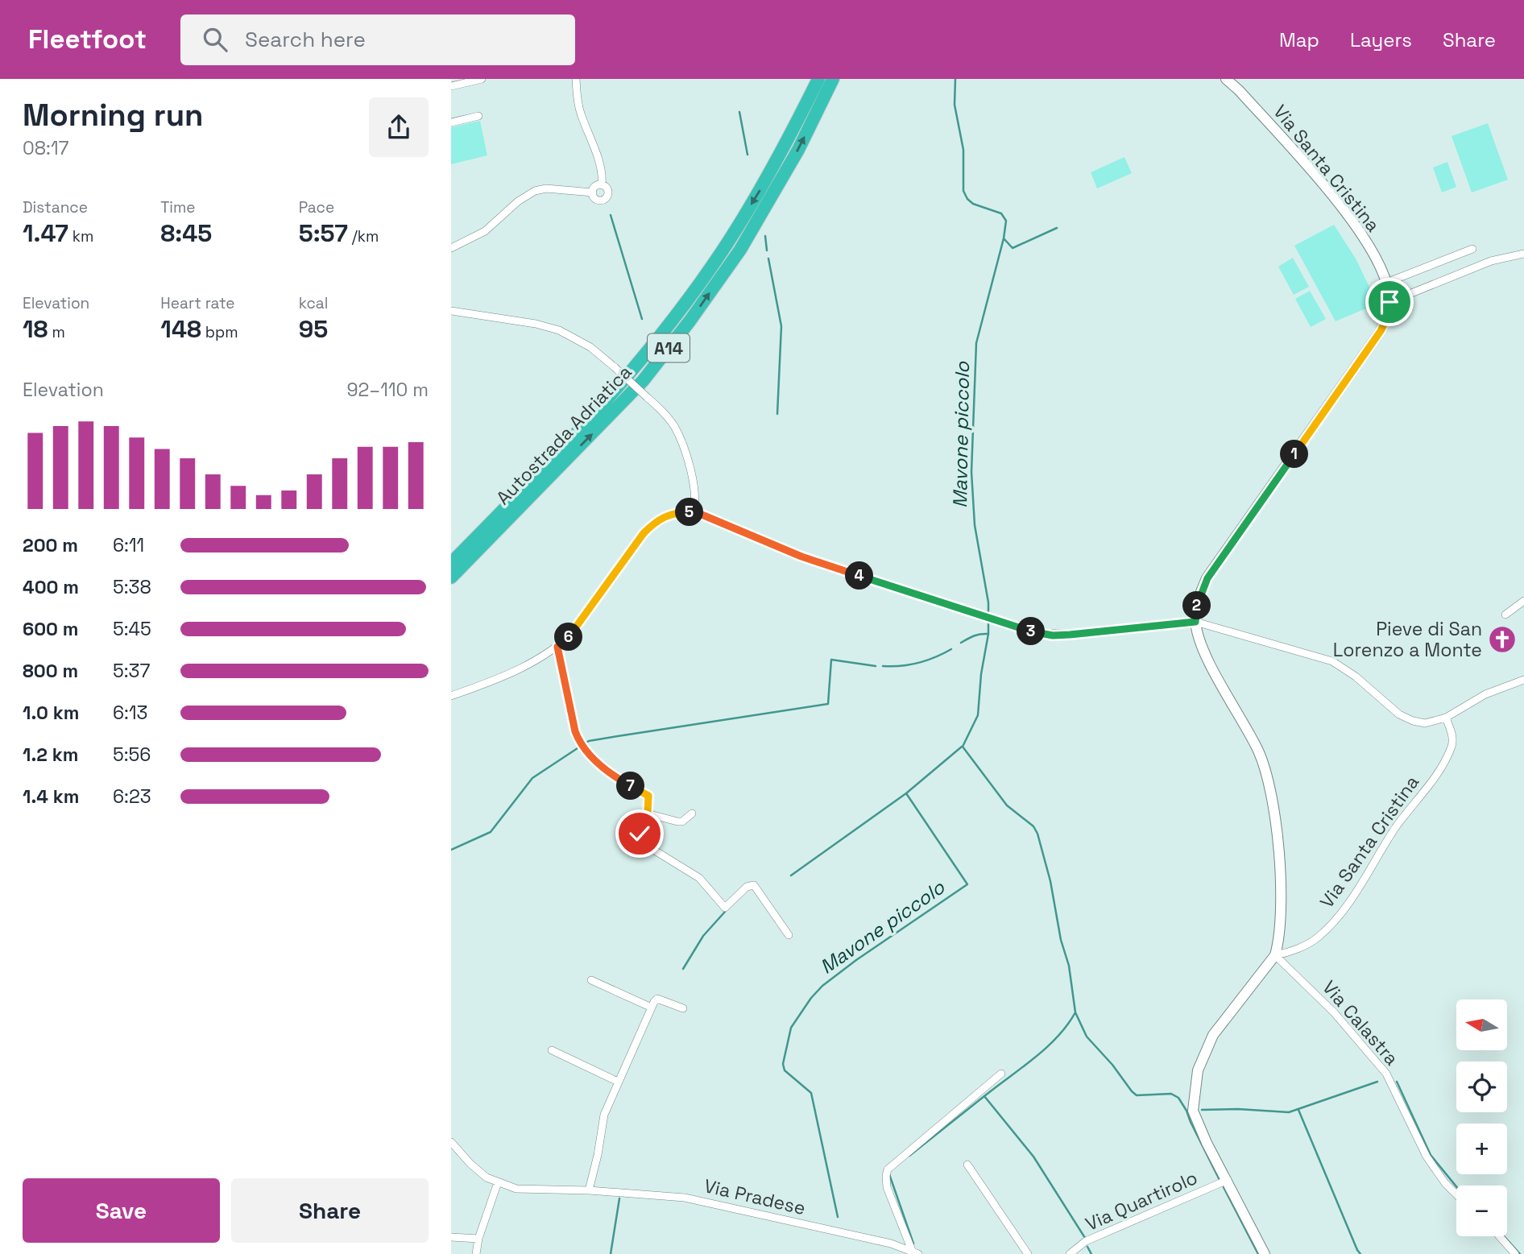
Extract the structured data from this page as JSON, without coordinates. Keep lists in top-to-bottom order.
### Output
{
  "streets": {
    "highway": ["A14", "Autostrada Adriatica"],
    "street": [
      "Via Santa Cristina",
      "Via Calastra",
      "Via Pradese",
      "Via Quartirolo"
    ]
  },
  "crossings": [
    ["Via Santa Cristina", "Via Calastra"],
    ["Via Santa Cristina", "Via Quartirolo"]
  ],
  "water": ["Mavone piccolo"],
  "places": {
    "church": ["Pieve di San Lorenzo a Monte"]
  },
  "north": "left",
  "page": {
    "header": "Fleetfoot",
    "search": "Search here",
    "nav": ["Map", "Layers", "Share"],
    "heading": ["Morning run", "08:17"],
    "stats": [
      ["Distance", "1.47 km"],
      ["Time", "8:45"],
      ["Pace", "5:57 /km"],
      ["Elevation", "18 m"],
      ["Heart rate", "148 bpm"],
      ["kcal", "95"]
    ],
    "chart": ["Elevation", "92–110 m"],
    "pins": [
      "1",
      "5",
      "4",
      "2",
      "3",
      "6",
      "7"
    ],
    "list": [
      {
        "name": "200 m",
        "note": "6:11"
      },
      {
        "name": "400 m",
        "note": "5:38"
      },
      {
        "name": "600 m",
        "note": "5:45"
      },
      {
        "name": "800 m",
        "note": "5:37"
      },
      {
        "name": "1.0 km",
        "note": "6:13"
      },
      {
        "name": "1.2 km",
        "note": "5:56"
      },
      {
        "name": "1.4 km",
        "note": "6:23"
      }
    ],
    "map_buttons": ["+", "−"],
    "buttons": ["Save", "Share"]
  }
}
